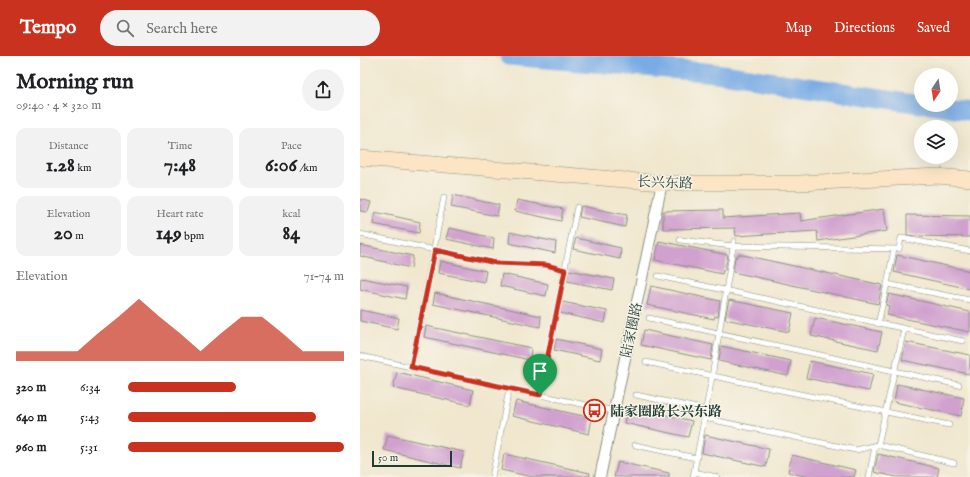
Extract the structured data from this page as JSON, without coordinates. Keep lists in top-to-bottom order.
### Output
{
  "streets": {
    "main road": ["长兴东路"],
    "street": ["陆家圈路"]
  },
  "crossings": [
    ["长兴东路", "陆家圈路"]
  ],
  "places": {
    "bus stop": ["陆家圈路长兴东路"]
  },
  "scale_bar": "50 m",
  "north": "bottom",
  "page": {
    "header": "Tempo",
    "search": "Search here",
    "nav": ["Map", "Directions", "Saved"],
    "heading": ["Morning run", "09:40 · 4 × 320 m"],
    "stats": [
      ["Distance", "1.28 km"],
      ["Time", "7:48"],
      ["Pace", "6:06 /km"],
      ["Elevation", "20 m"],
      ["Heart rate", "149 bpm"],
      ["kcal", "84"]
    ],
    "chart": ["Elevation", "71–74 m"],
    "list": [
      {
        "name": "320 m",
        "note": "6:34"
      },
      {
        "name": "640 m",
        "note": "5:43"
      },
      {
        "name": "960 m",
        "note": "5:31"
      }
    ],
    "scale": "50 m"
  }
}
